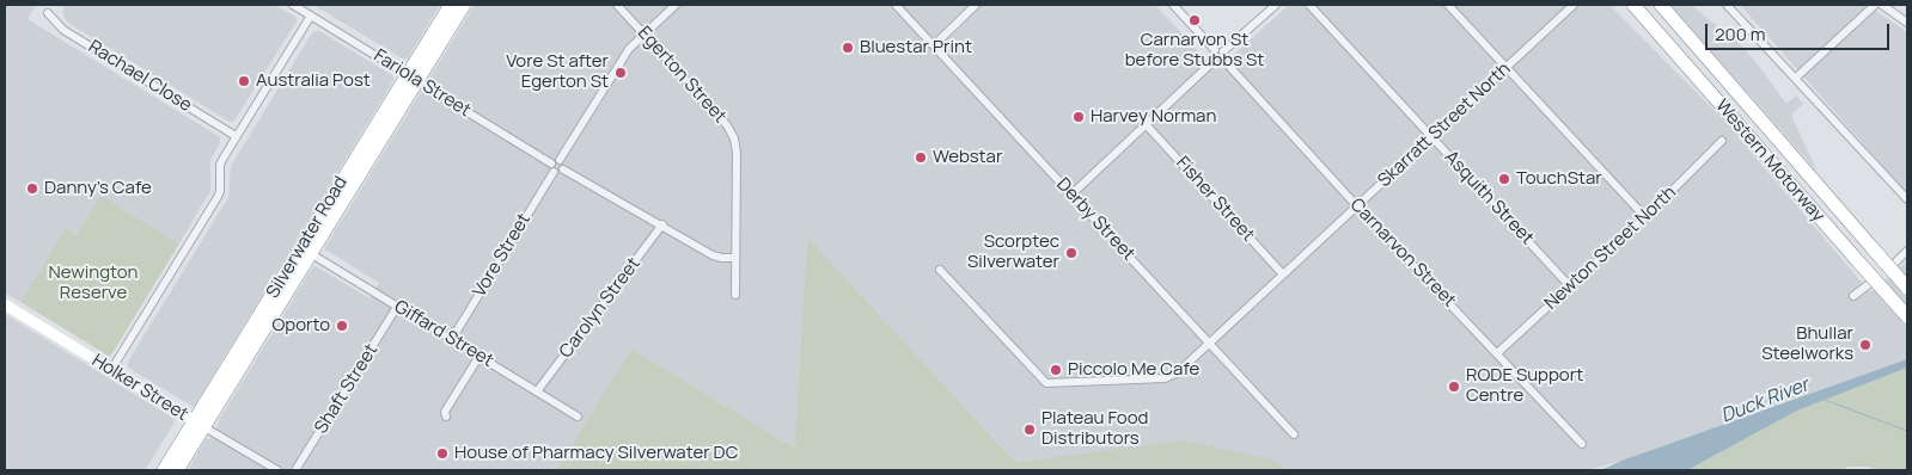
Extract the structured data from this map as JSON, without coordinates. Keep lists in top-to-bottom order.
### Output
{
  "streets": {
    "highway": ["Western Motorway", "Silverwater Road"],
    "main road": ["Holker Street"],
    "street": [
      "Egerton Street",
      "Rachael Close",
      "Fariola Street",
      "Skarratt Street North",
      "Asquith Street",
      "Fisher Street",
      "Derby Street",
      "Newton Street North",
      "Carnarvon Street",
      "Vore Street",
      "Carolyn Street",
      "Giffard Street",
      "Shaft Street"
    ]
  },
  "crossings": [
    ["Fariola Street", "Silverwater Road"],
    ["Fariola Street", "Vore Street"],
    ["Skarratt Street North", "Asquith Street"],
    ["Skarratt Street North", "Fisher Street"],
    ["Skarratt Street North", "Derby Street"],
    ["Skarratt Street North", "Carnarvon Street"],
    ["Asquith Street", "Newton Street North"],
    ["Silverwater Road", "Giffard Street"],
    ["Silverwater Road", "Holker Street"],
    ["Newton Street North", "Carnarvon Street"],
    ["Vore Street", "Giffard Street"],
    ["Carolyn Street", "Giffard Street"],
    ["Giffard Street", "Shaft Street"]
  ],
  "water": ["Duck River"],
  "parks": ["Newington Reserve"],
  "places": [
    "Carnarvon St before Stubbs St",
    "Bluestar Print",
    "Vore St after Egerton St",
    "Australia Post",
    "Harvey Norman",
    "Webstar",
    "TouchStar",
    "Danny’s Cafe",
    "Scorptec Silverwater",
    "Oporto",
    "Bhullar Steelworks",
    "Piccolo Me Cafe",
    "RODE Support Centre",
    "Plateau Food Distributors",
    "House of Pharmacy Silverwater DC"
  ],
  "scale_bar": "200 m"
}
